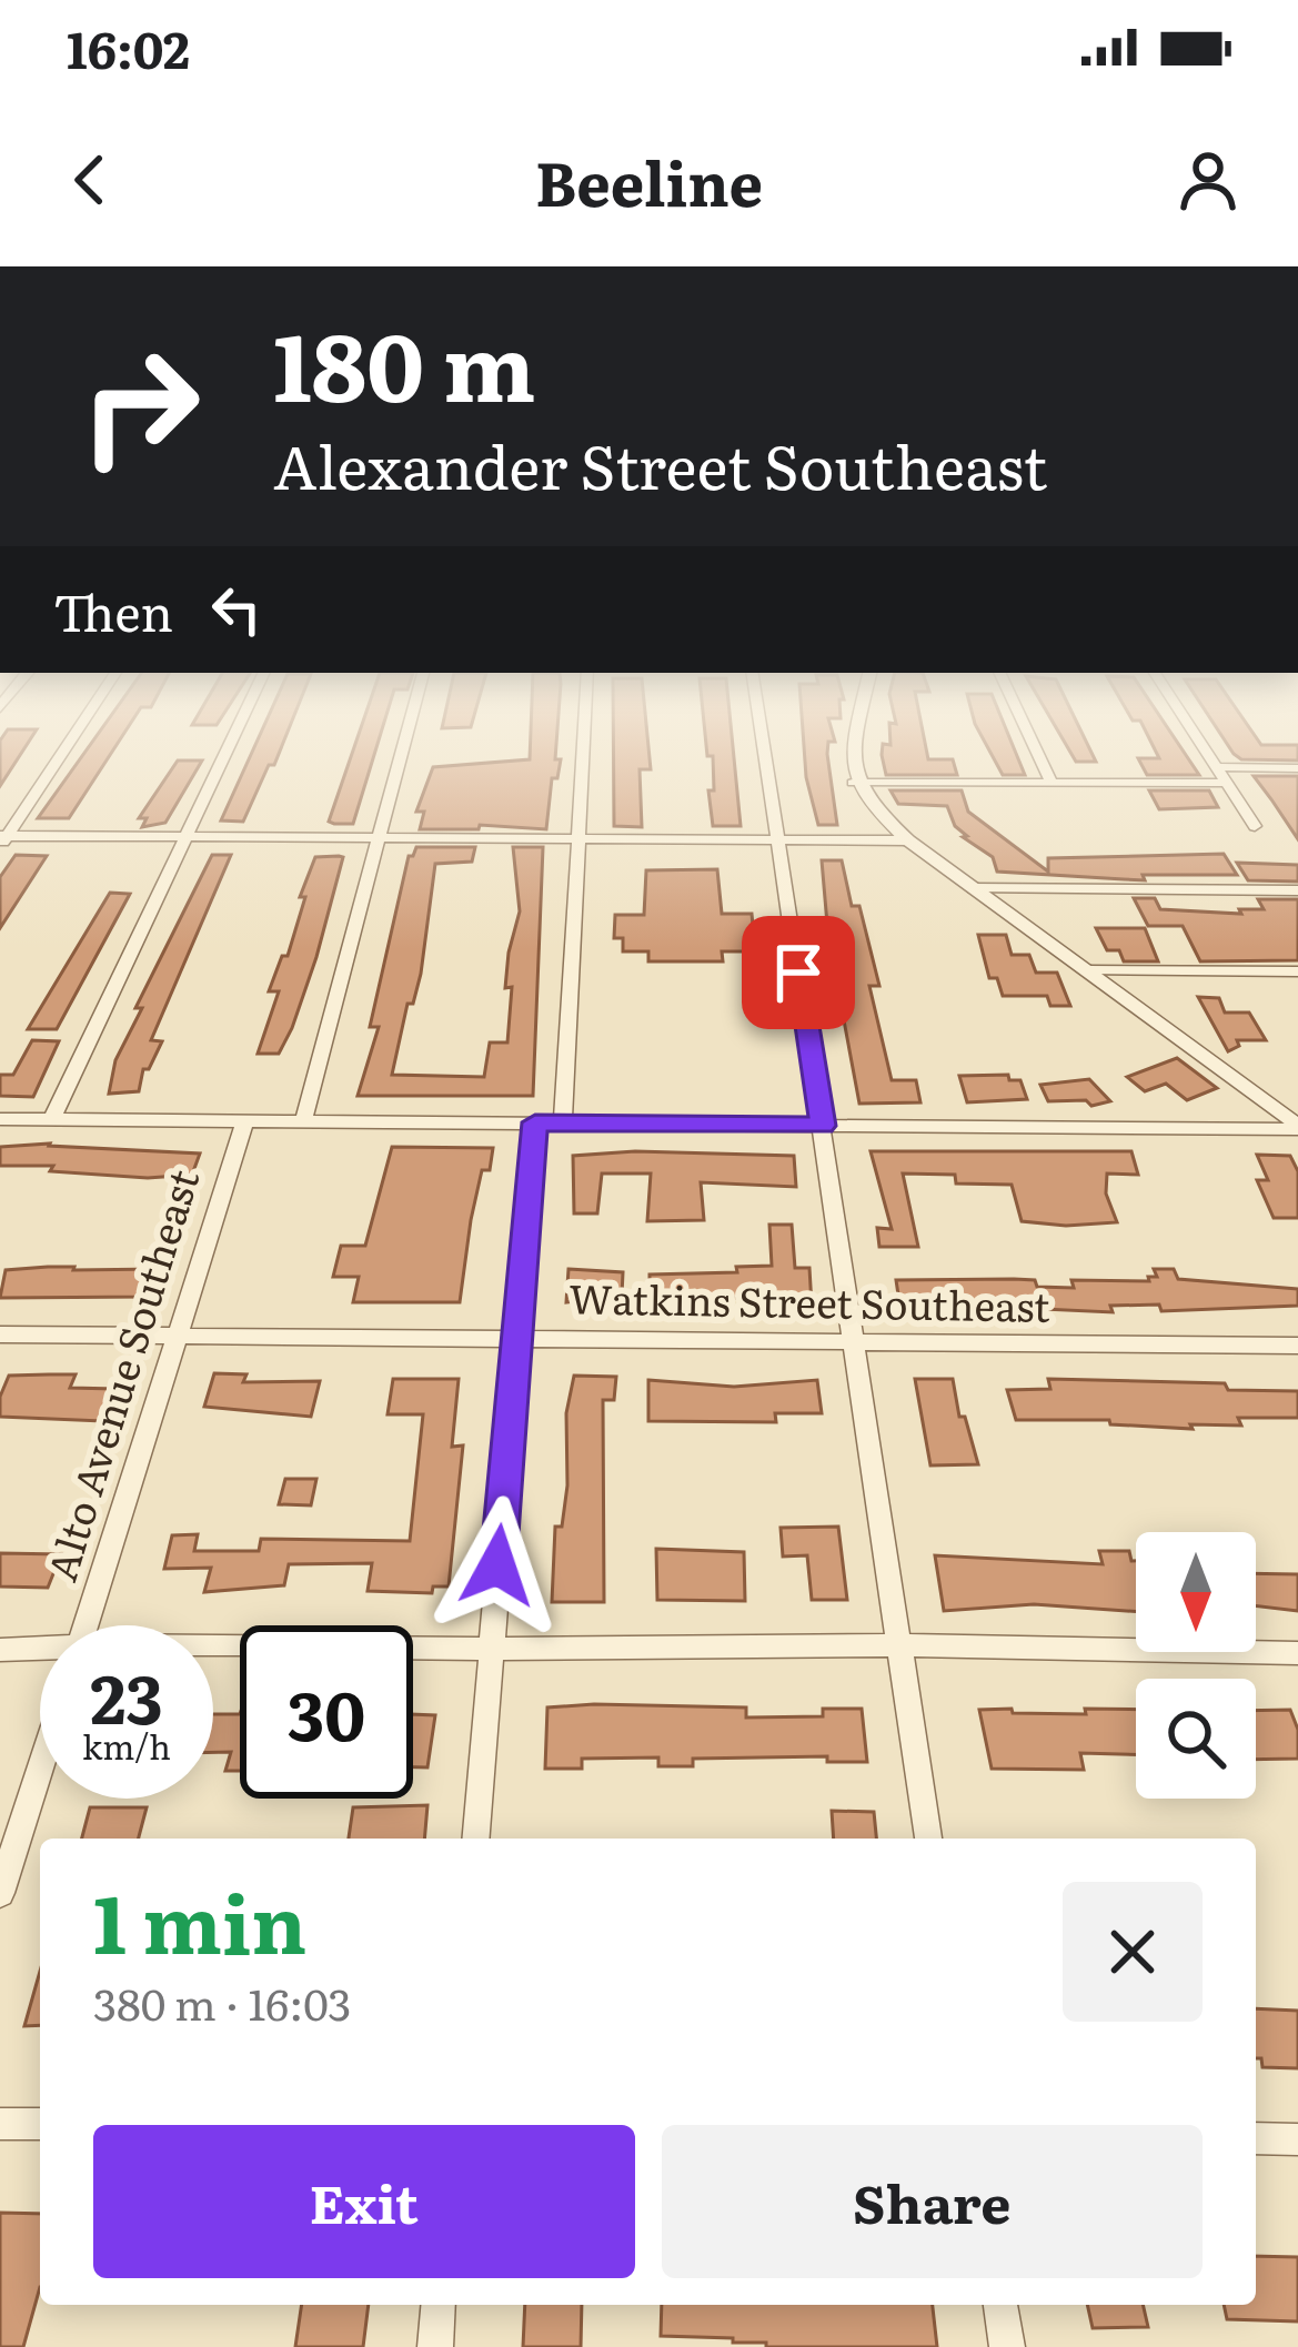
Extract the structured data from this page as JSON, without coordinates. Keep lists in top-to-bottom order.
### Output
{
  "streets": {
    "street": ["Watkins Street Southeast", "Alto Avenue Southeast"]
  },
  "crossings": [
    ["Watkins Street Southeast", "Alto Avenue Southeast"]
  ],
  "north": "bottom",
  "page": {
    "status": "16:02",
    "header": "Beeline",
    "turn": ["180 m", "Alexander Street Southeast"],
    "then": "Then",
    "speed": "23 km/h",
    "limit": "30",
    "heading": ["1 min", "380 m · 16:03"],
    "buttons": ["Exit", "Share"]
  }
}
